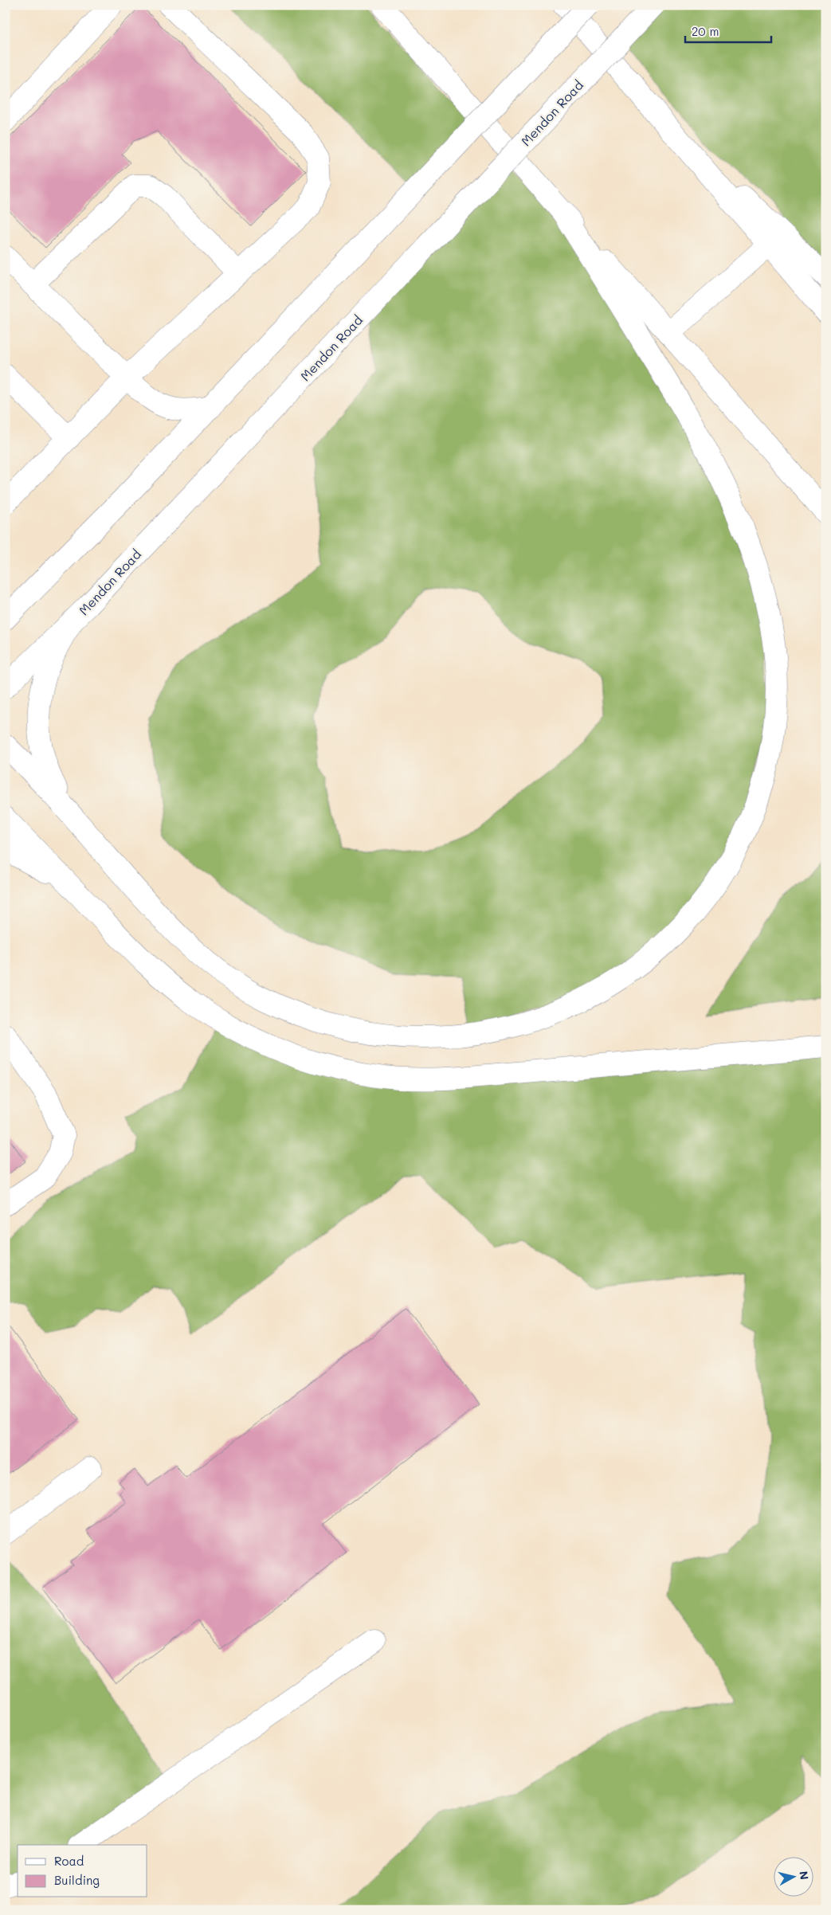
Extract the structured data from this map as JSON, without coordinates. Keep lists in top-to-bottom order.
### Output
{
  "streets": {
    "main road": ["Mendon Road"]
  },
  "legend": ["Road", "Building"],
  "scale_bar": "20 m",
  "north": "right"
}
